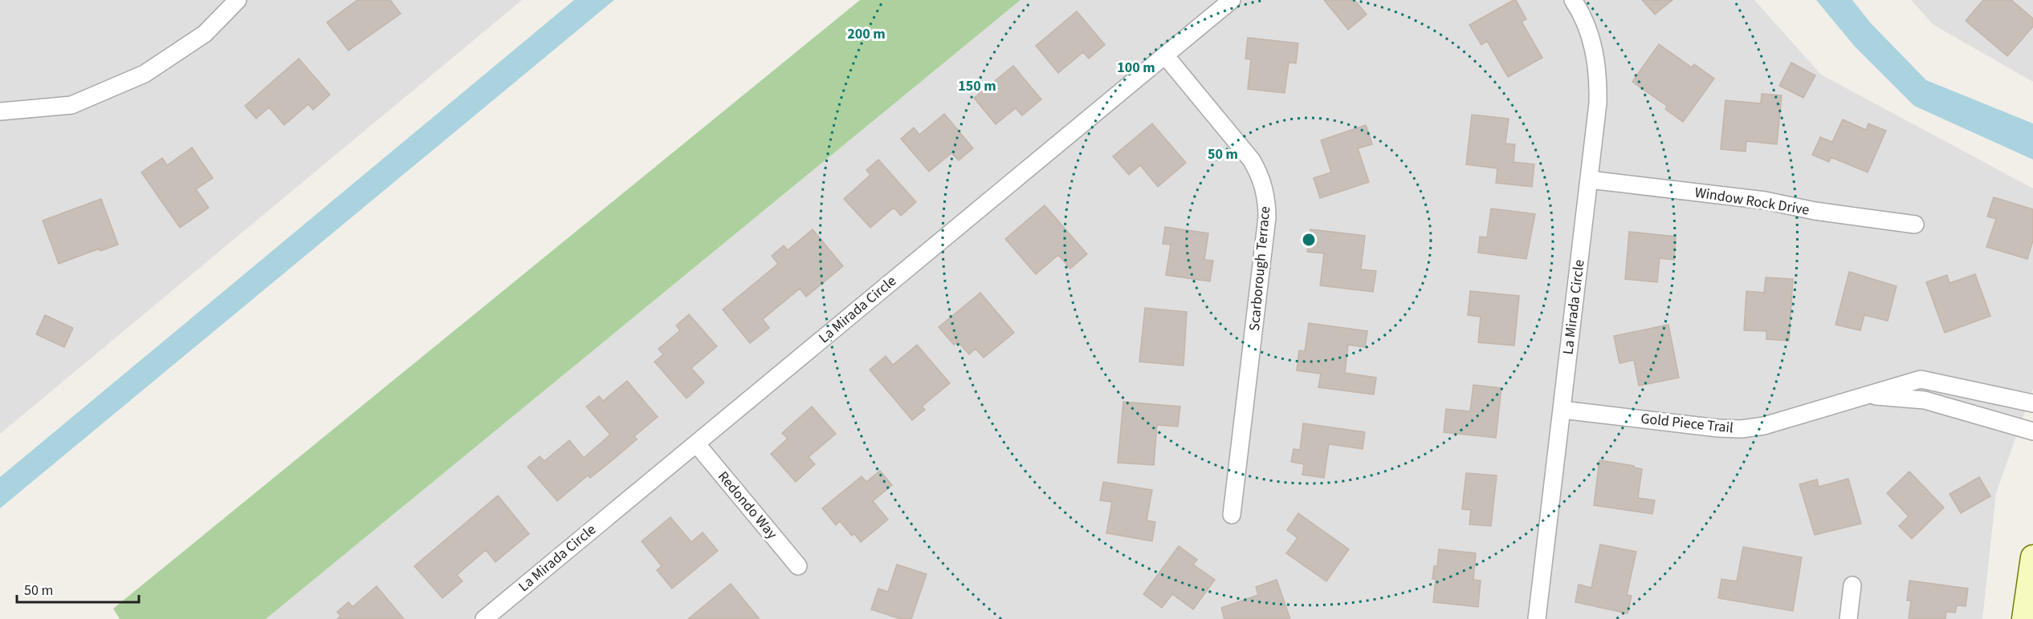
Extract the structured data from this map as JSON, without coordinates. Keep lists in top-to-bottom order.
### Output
{
  "streets": {
    "street": [
      "Window Rock Drive",
      "Scarborough Terrace",
      "La Mirada Circle",
      "Gold Piece Trail",
      "Redondo Way"
    ]
  },
  "crossings": [
    ["Window Rock Drive", "La Mirada Circle"],
    ["Scarborough Terrace", "La Mirada Circle"],
    ["La Mirada Circle", "Gold Piece Trail"],
    ["La Mirada Circle", "Redondo Way"]
  ],
  "scale_bar": "50 m",
  "rings": [
    "200 m",
    "100 m",
    "150 m",
    "50 m"
  ]
}
